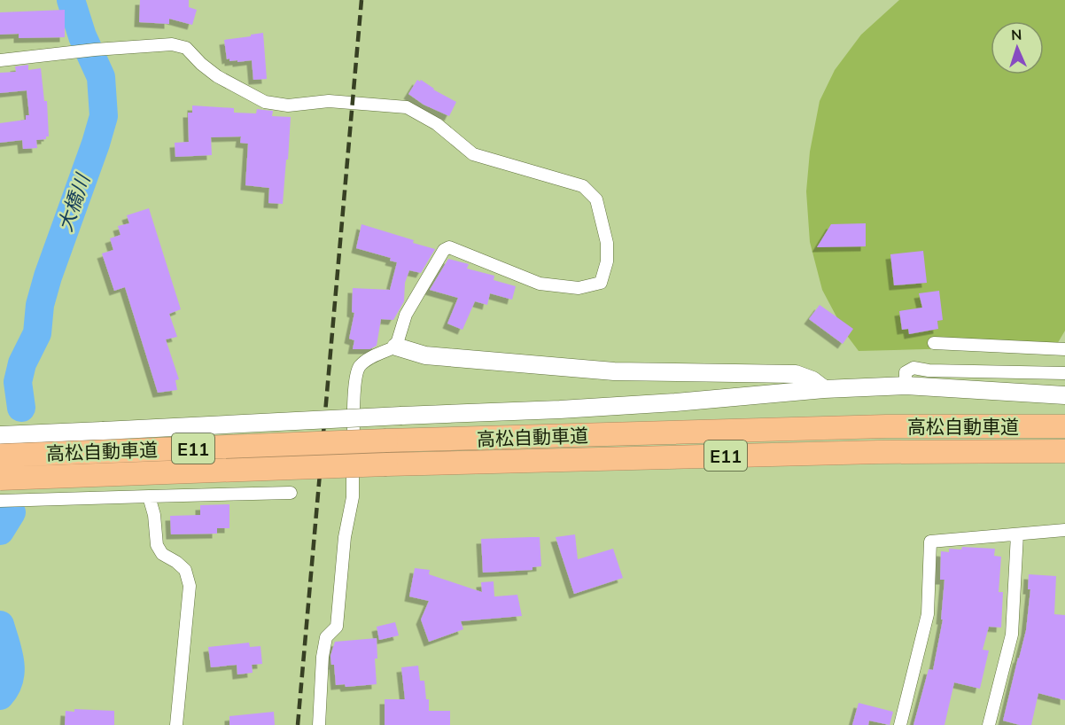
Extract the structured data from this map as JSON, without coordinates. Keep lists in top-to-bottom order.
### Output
{
  "streets": {
    "highway": ["高松自動車道", "E11"]
  },
  "water": ["大橋川"],
  "north": "top"
}
